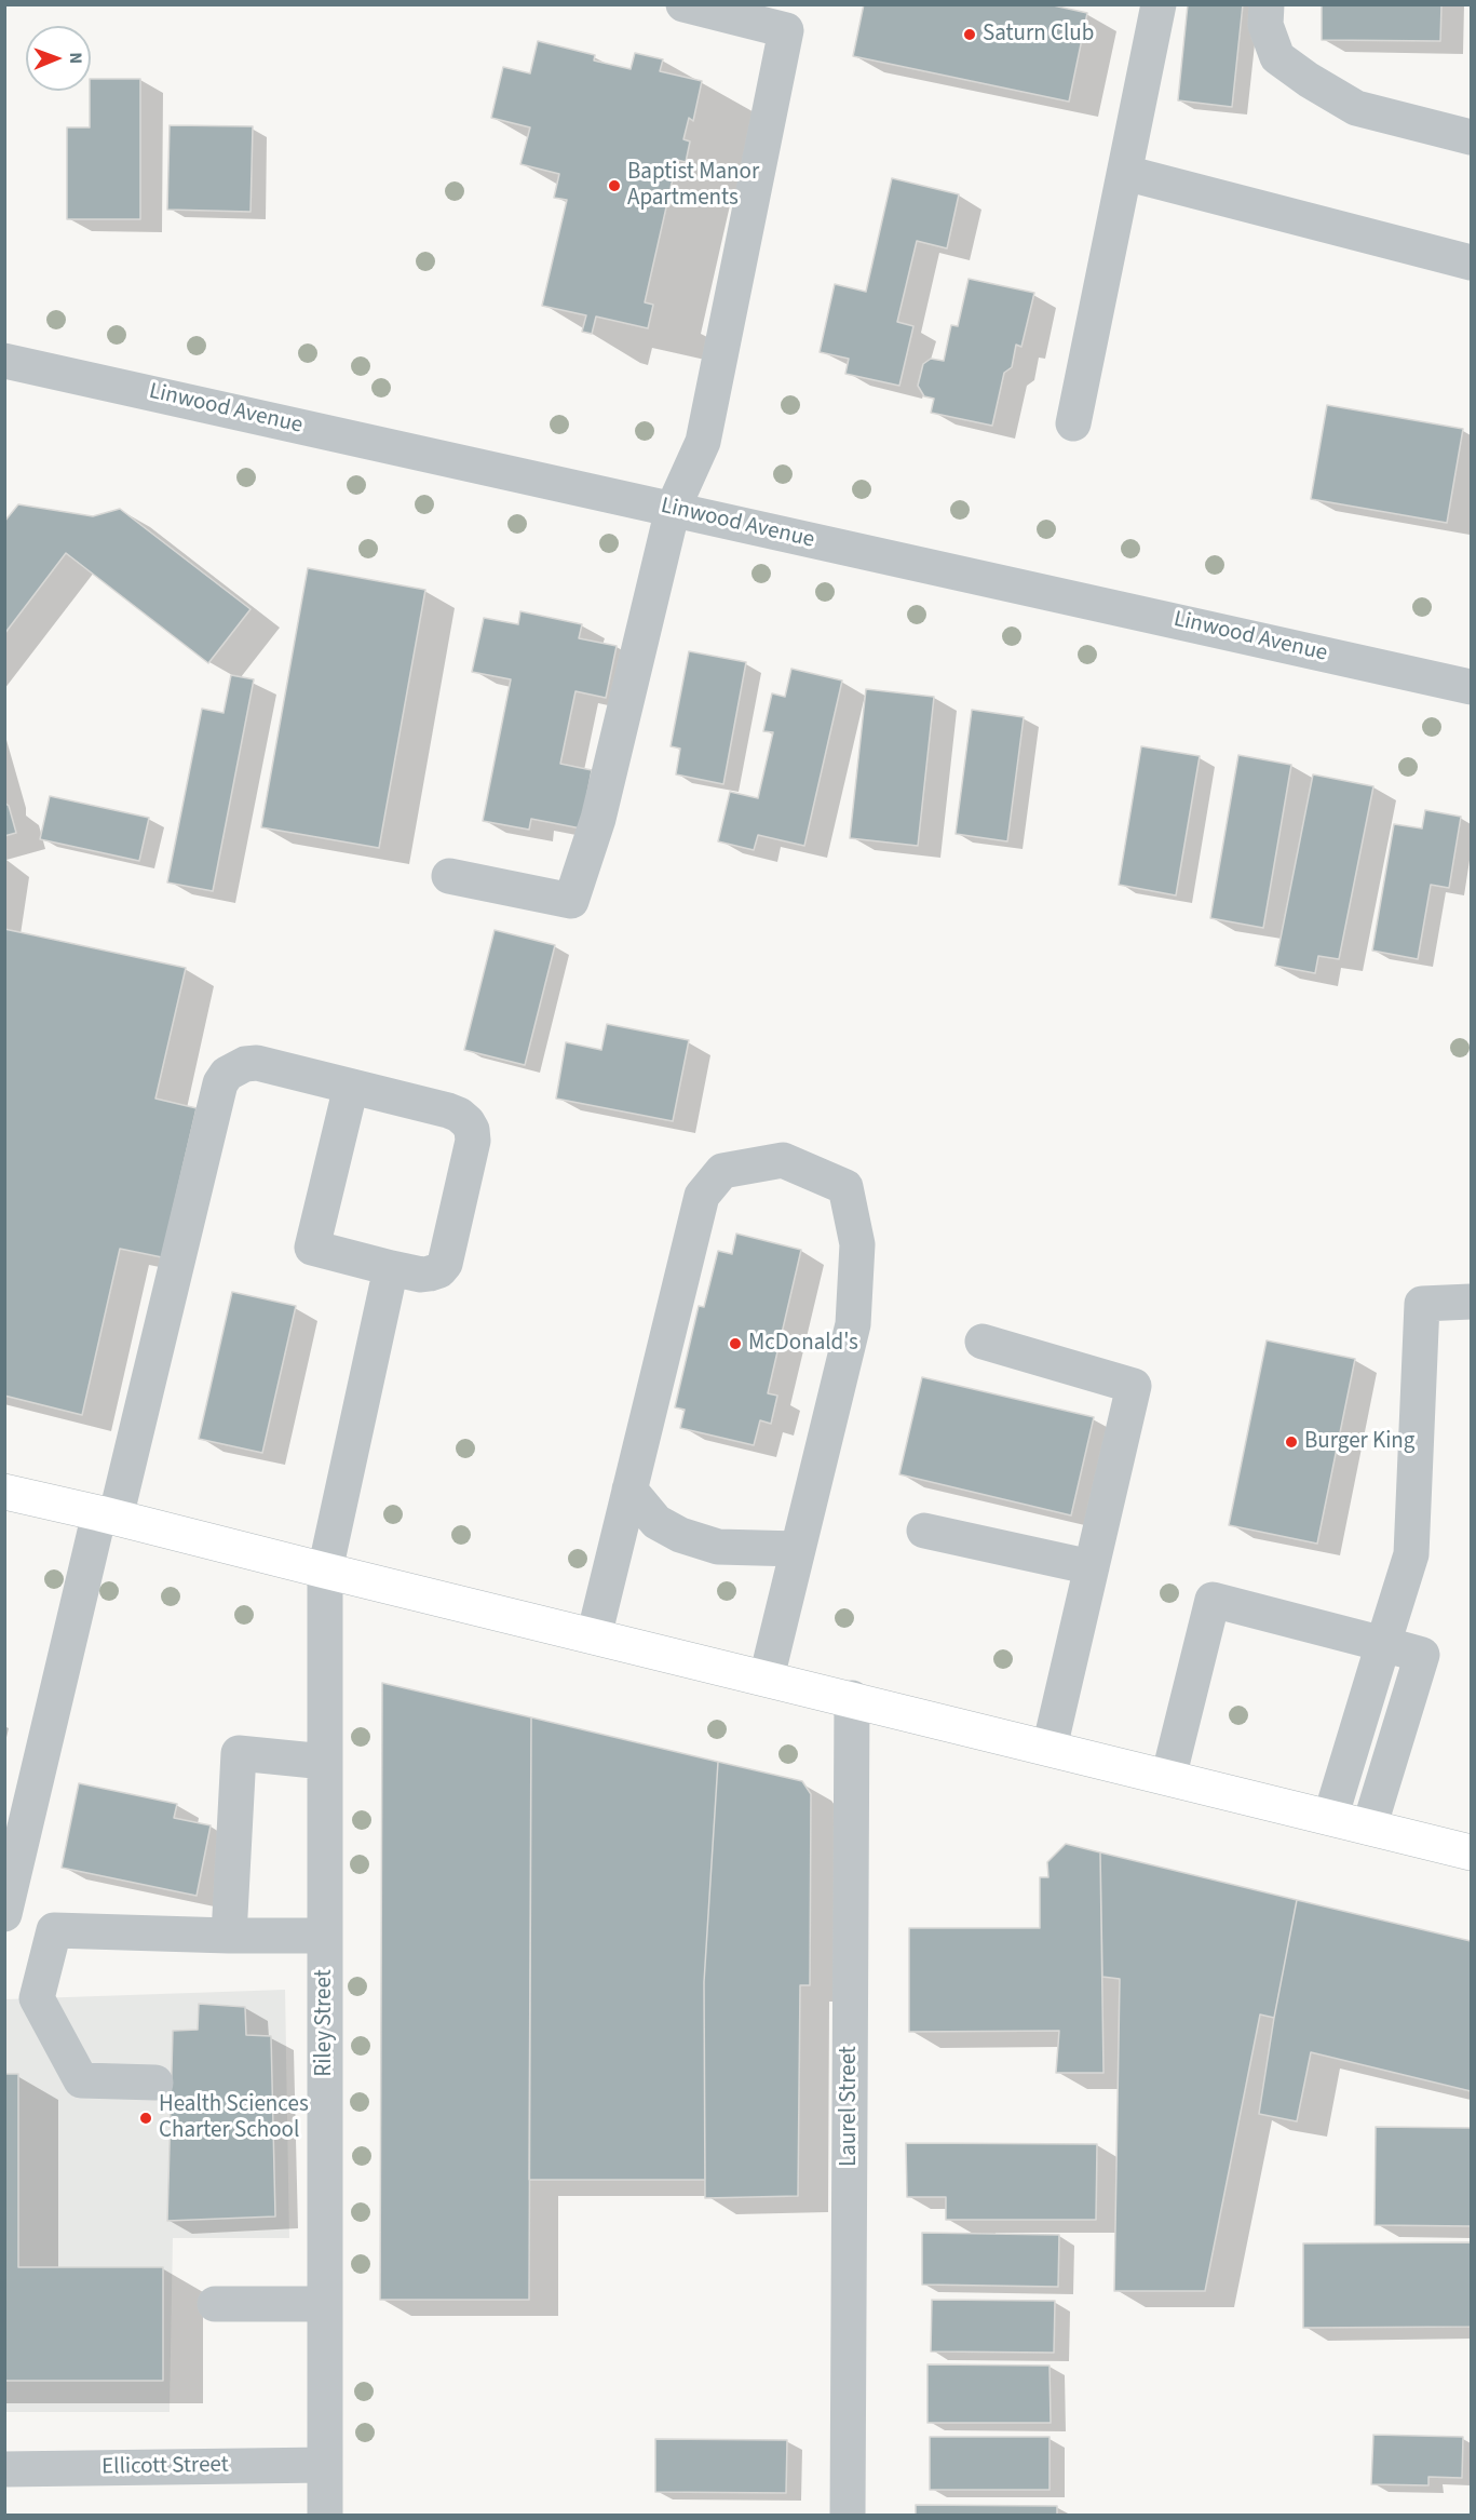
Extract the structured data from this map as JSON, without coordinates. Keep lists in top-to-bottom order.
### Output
{
  "streets": {
    "street": [
      "Linwood Avenue",
      "Riley Street",
      "Laurel Street",
      "Ellicott Street"
    ]
  },
  "crossings": [
    ["Riley Street", "Ellicott Street"]
  ],
  "places": [
    "Saturn Club",
    "Baptist Manor Apartments",
    "McDonald's",
    "Burger King",
    "Health Sciences Charter School"
  ],
  "north": "right"
}
